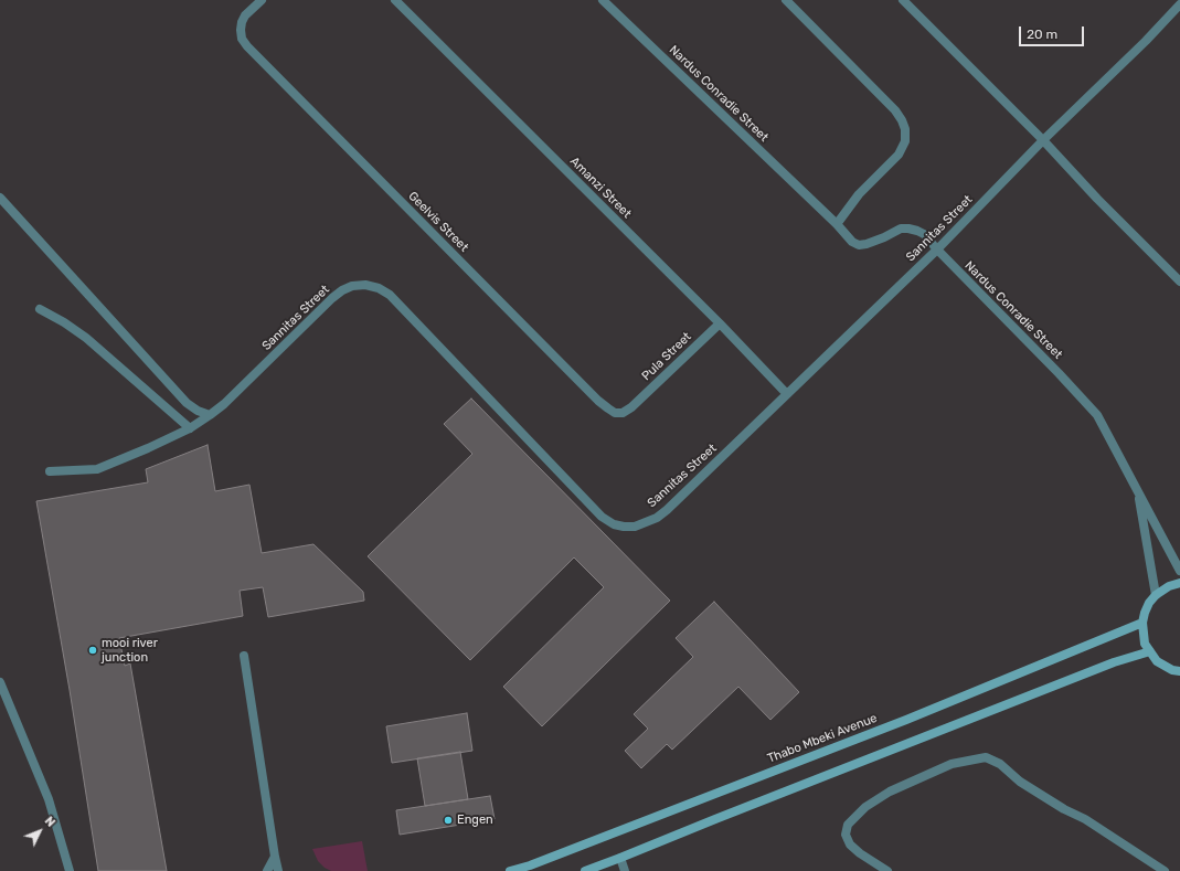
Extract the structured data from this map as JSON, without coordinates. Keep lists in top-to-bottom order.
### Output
{
  "streets": {
    "main road": ["Thabo Mbeki Avenue"],
    "street": [
      "Nardus Conradie Street",
      "Amanzi Street",
      "Geelvis Street",
      "Sannitas Street",
      "Pula Street"
    ]
  },
  "crossings": [
    ["Nardus Conradie Street", "Sannitas Street"],
    ["Amanzi Street", "Sannitas Street"],
    ["Amanzi Street", "Pula Street"],
    ["Geelvis Street", "Pula Street"]
  ],
  "places": ["mooi river junction", "Engen"],
  "scale_bar": "20 m",
  "north": "top right"
}
